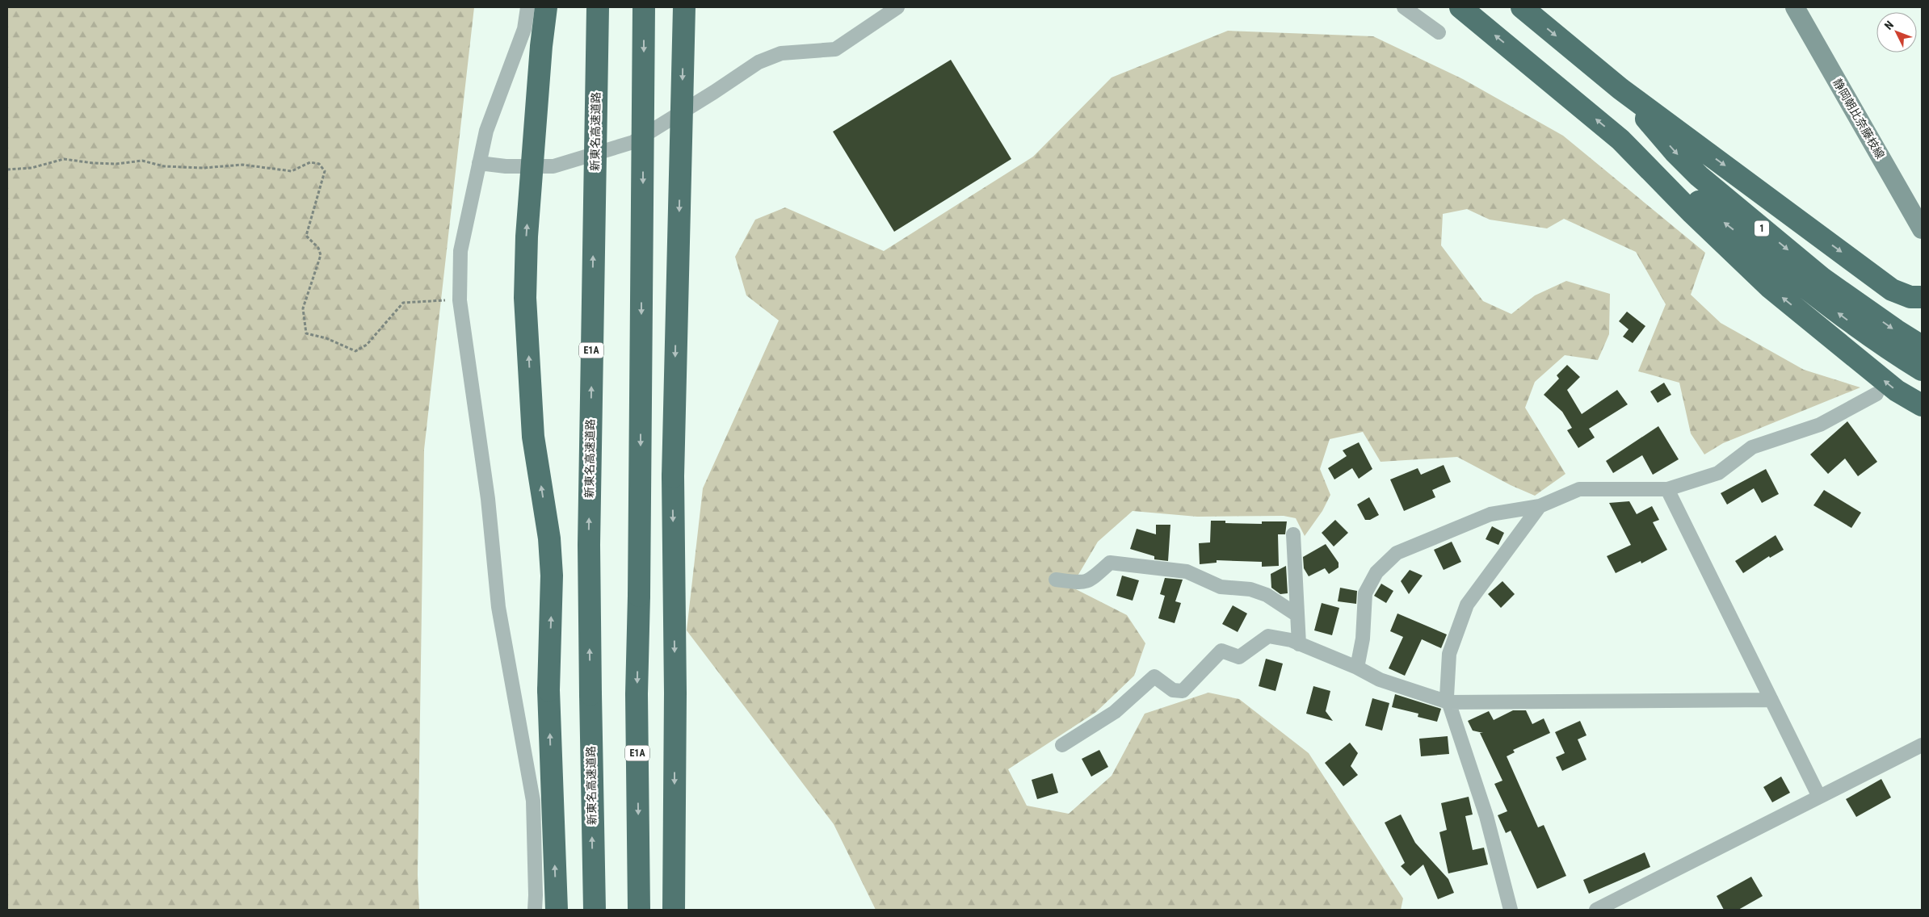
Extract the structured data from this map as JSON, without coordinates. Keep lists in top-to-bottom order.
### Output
{
  "streets": {
    "highway": ["新東名高速道路", "1", "E1A"],
    "main road": ["静岡朝比奈藤枝線"]
  },
  "north": "top left"
}
